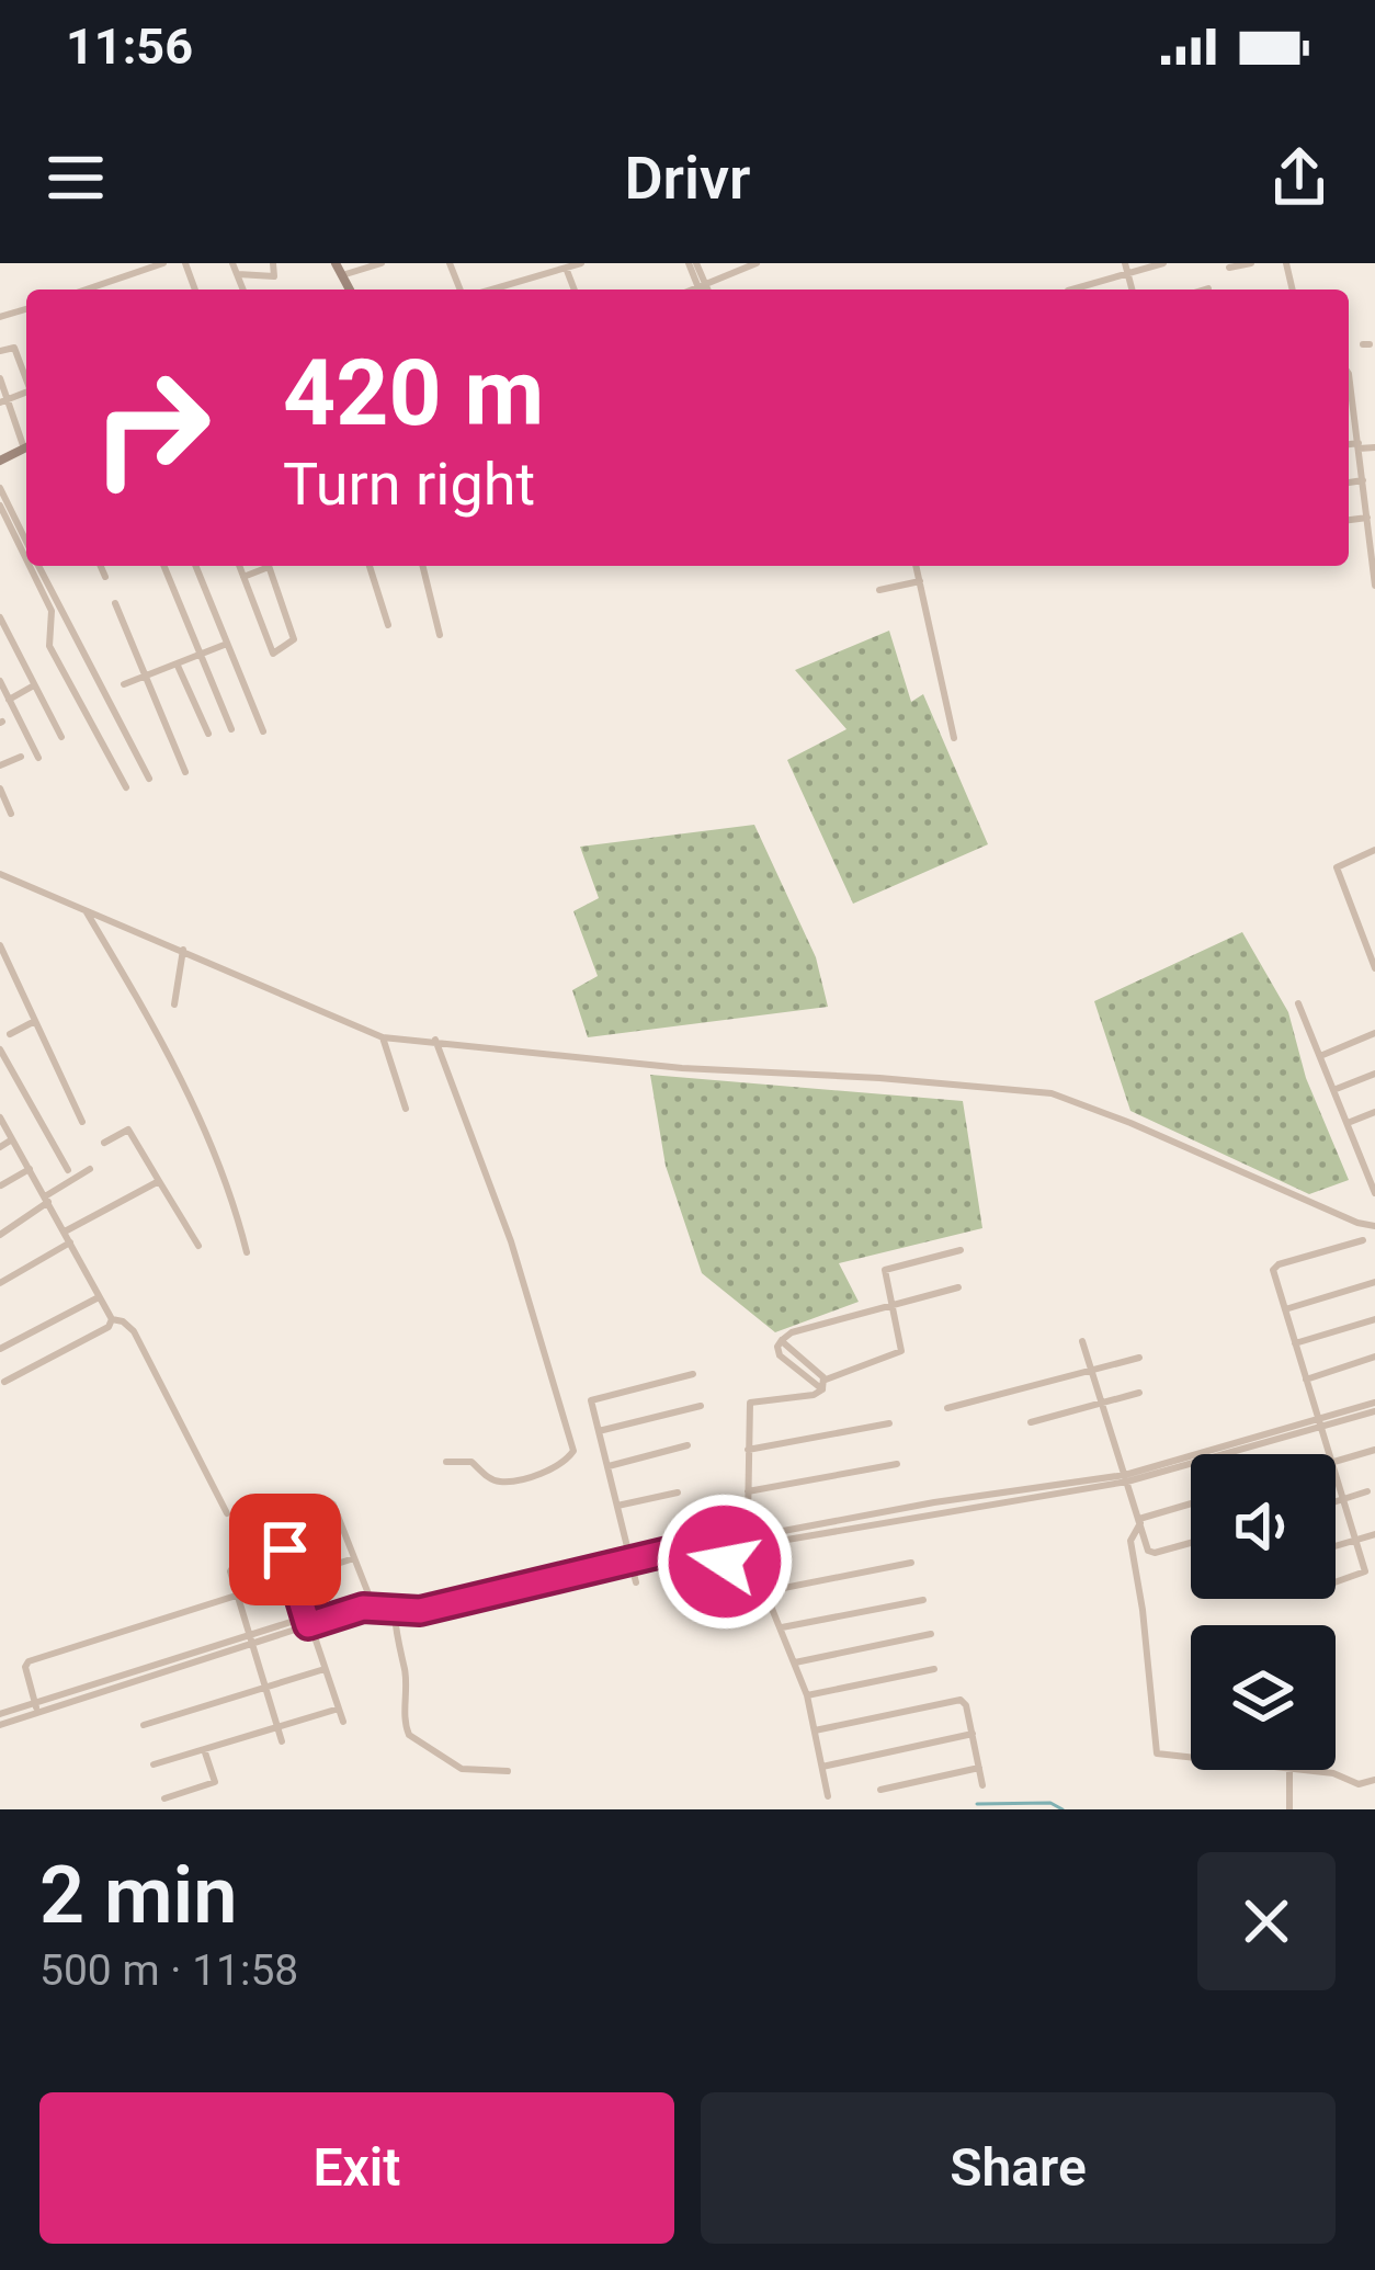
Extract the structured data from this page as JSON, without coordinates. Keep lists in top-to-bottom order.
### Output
{
  "page": {
    "status": "11:56",
    "header": "Drivr",
    "turn": ["420 m", "Turn right"],
    "heading": ["2 min", "500 m · 11:58"],
    "buttons": ["Exit", "Share"]
  }
}
